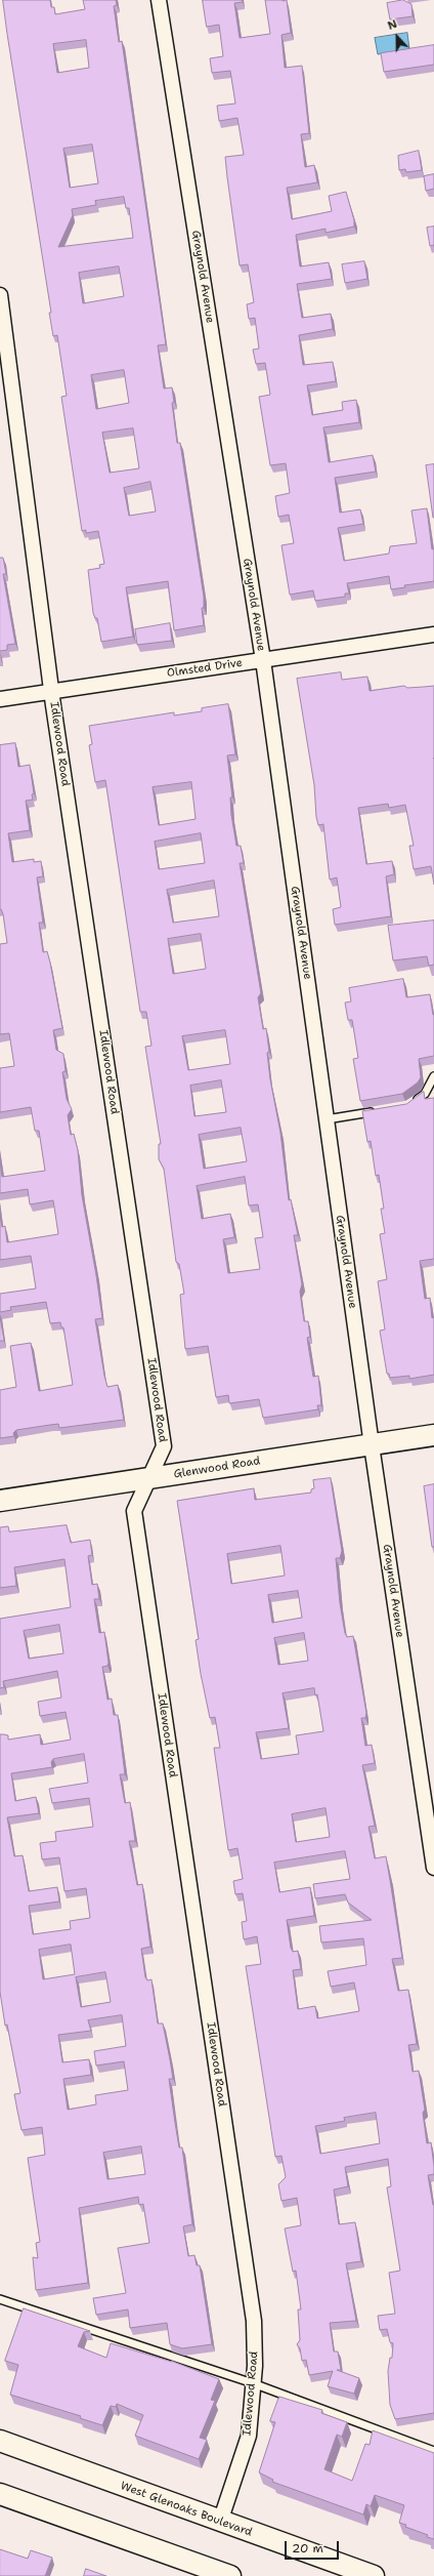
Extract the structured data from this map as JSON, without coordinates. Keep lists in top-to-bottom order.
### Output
{
  "streets": {
    "main road": ["Glenwood Road", "West Glenoaks Boulevard"],
    "street": ["Graynold Avenue", "Olmsted Drive", "Idlewood Road"]
  },
  "crossings": [
    ["Graynold Avenue", "Olmsted Drive"],
    ["Graynold Avenue", "Glenwood Road"],
    ["Olmsted Drive", "Idlewood Road"],
    ["Idlewood Road", "Glenwood Road"],
    ["Idlewood Road", "West Glenoaks Boulevard"]
  ],
  "scale_bar": "20 m",
  "north": "top"
}
